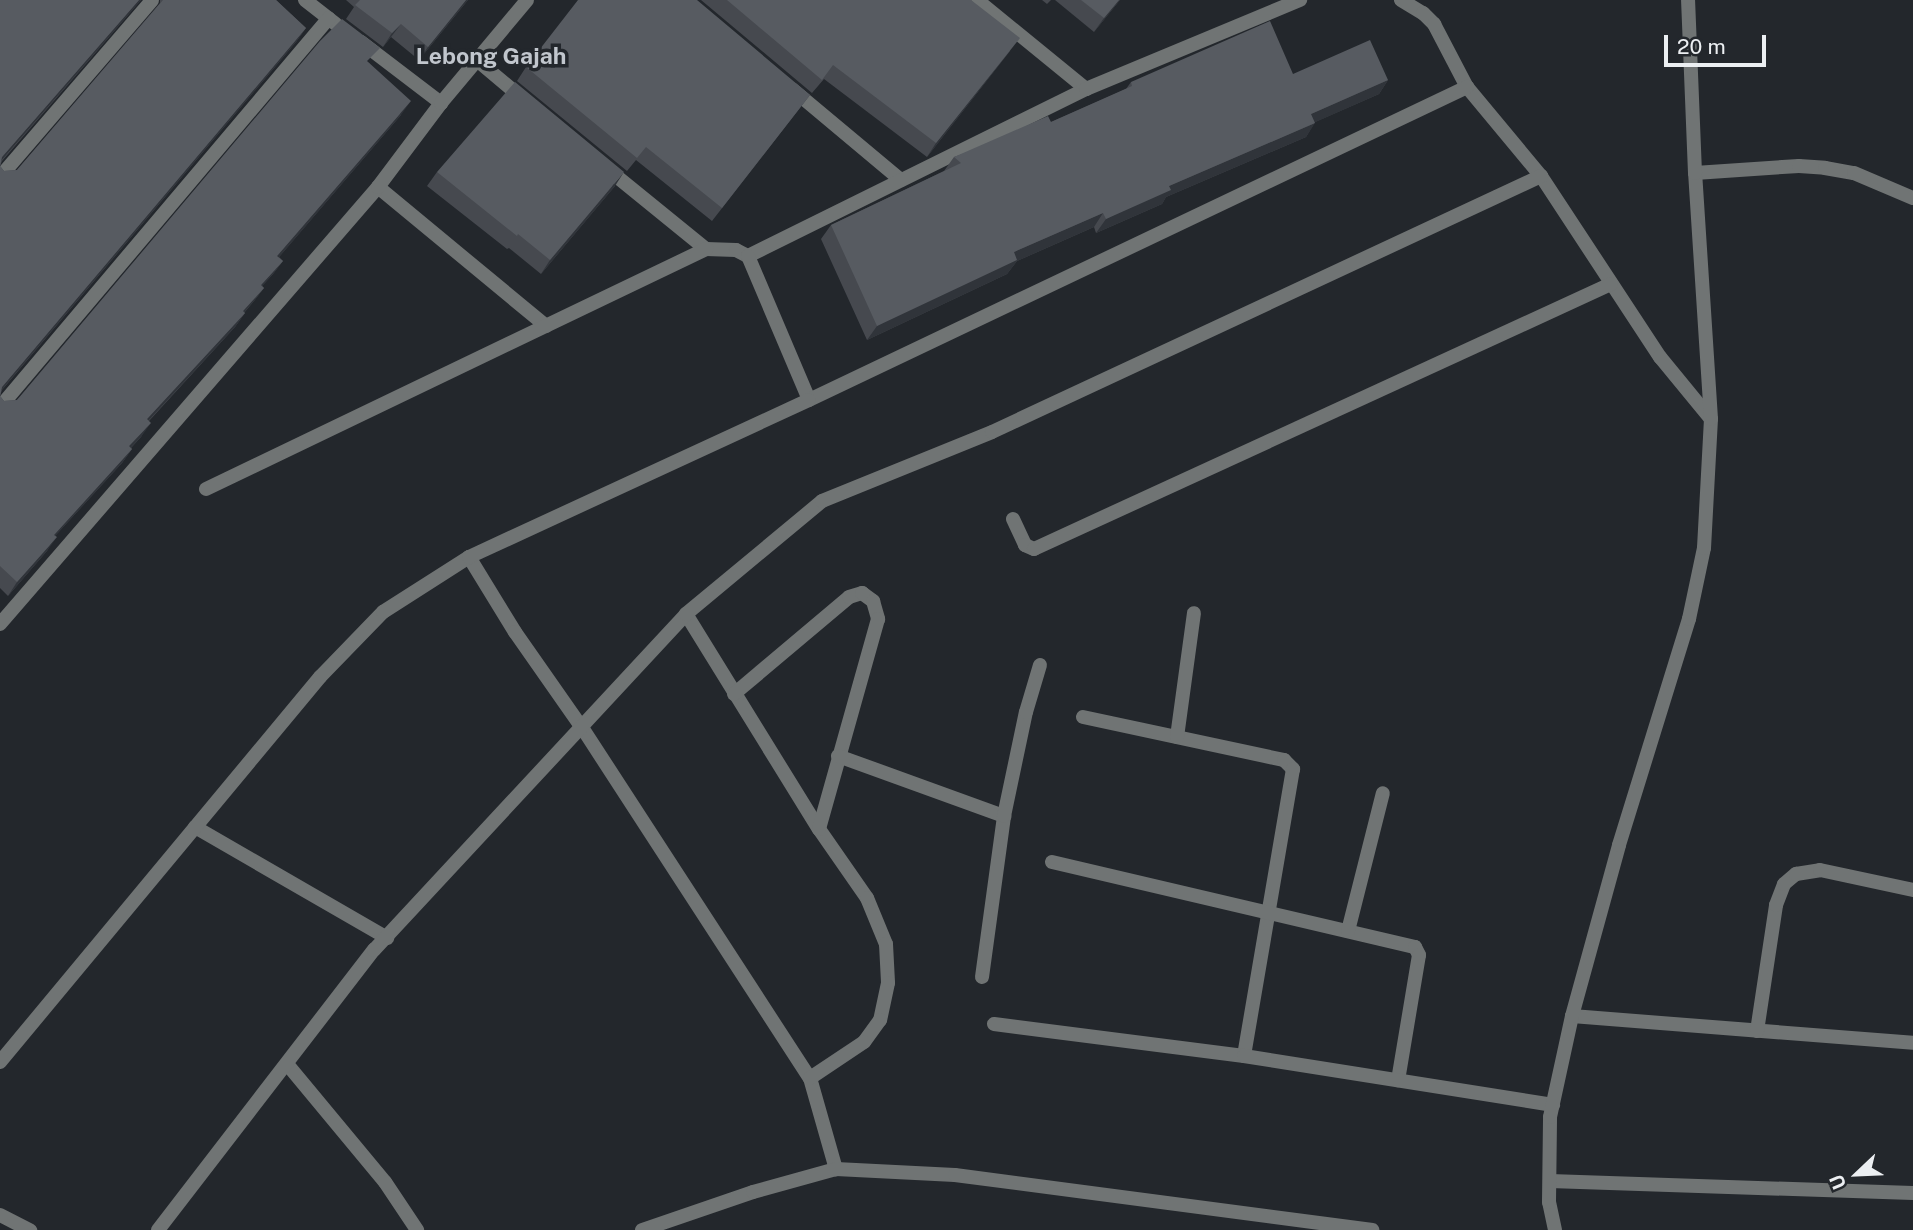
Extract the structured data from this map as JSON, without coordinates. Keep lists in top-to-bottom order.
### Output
{
  "districts": ["Lebong Gajah"],
  "scale_bar": "20 m",
  "north": "bottom left"
}
